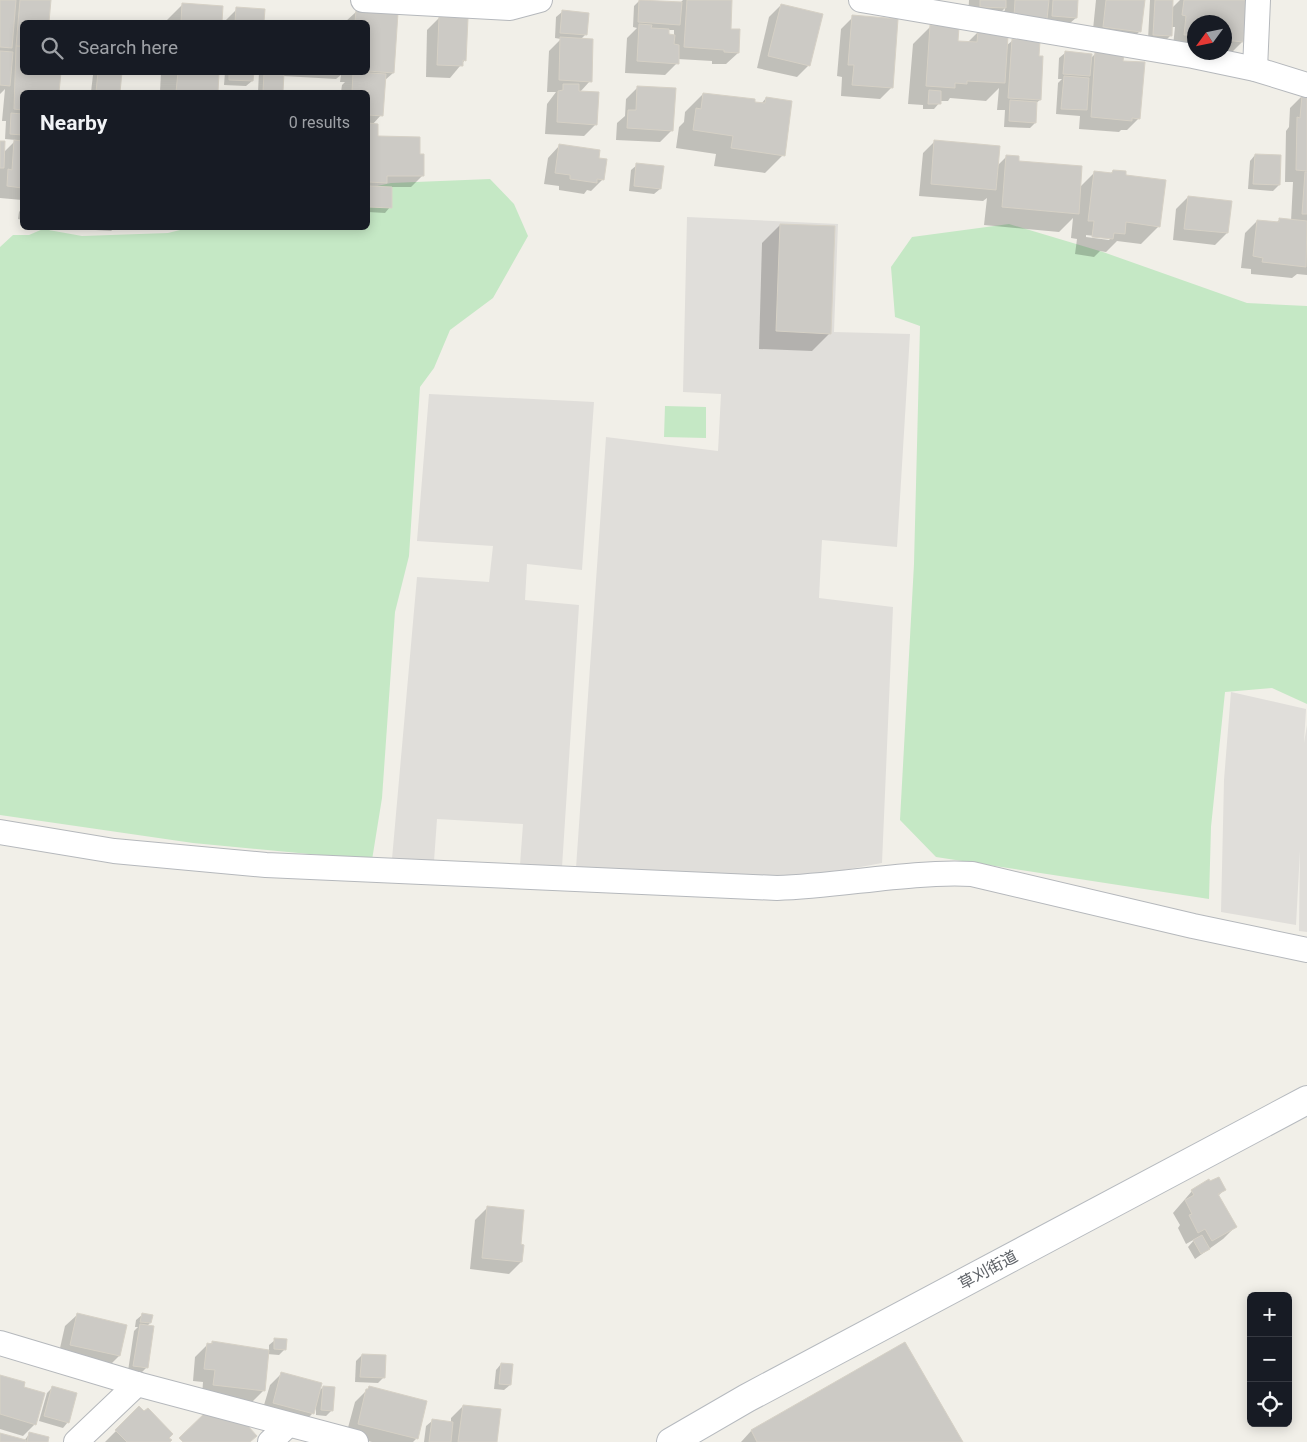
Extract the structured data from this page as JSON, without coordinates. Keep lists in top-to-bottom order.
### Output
{
  "streets": {
    "street": ["草刈街道"]
  },
  "north": "bottom left",
  "page": {
    "search": "Search here",
    "heading": ["Nearby", "0 results"],
    "map_buttons": ["+", "−"]
  }
}
